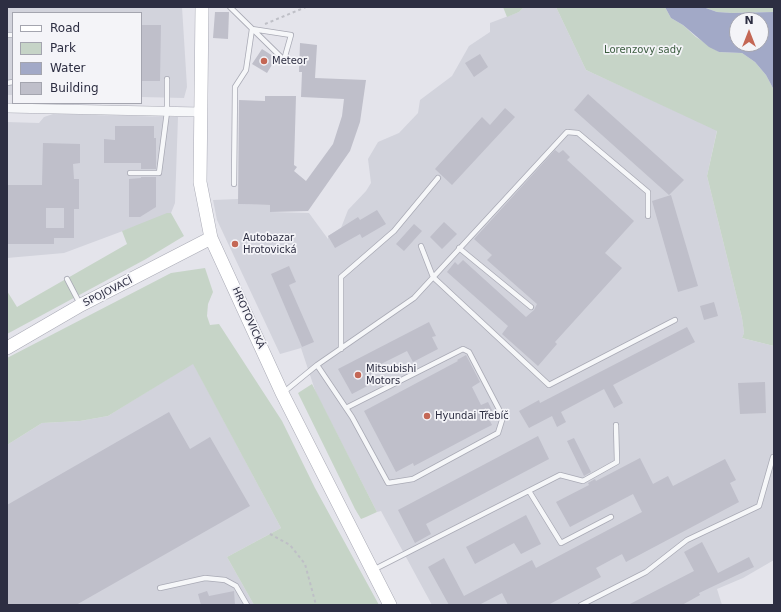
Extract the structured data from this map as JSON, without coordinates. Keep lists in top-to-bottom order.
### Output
{
  "streets": {
    "main road": ["SPOJOVACÍ", "HROTOVICKÁ"]
  },
  "crossings": [
    ["SPOJOVACÍ", "HROTOVICKÁ"]
  ],
  "parks": ["Lorenzovy sady"],
  "places": [
    "Meteor",
    "Autobazar Hrotovická",
    "Mitsubishi Motors",
    "Hyundai Třebíč"
  ],
  "legend": [
    "Road",
    "Park",
    "Water",
    "Building"
  ],
  "north": "top"
}
